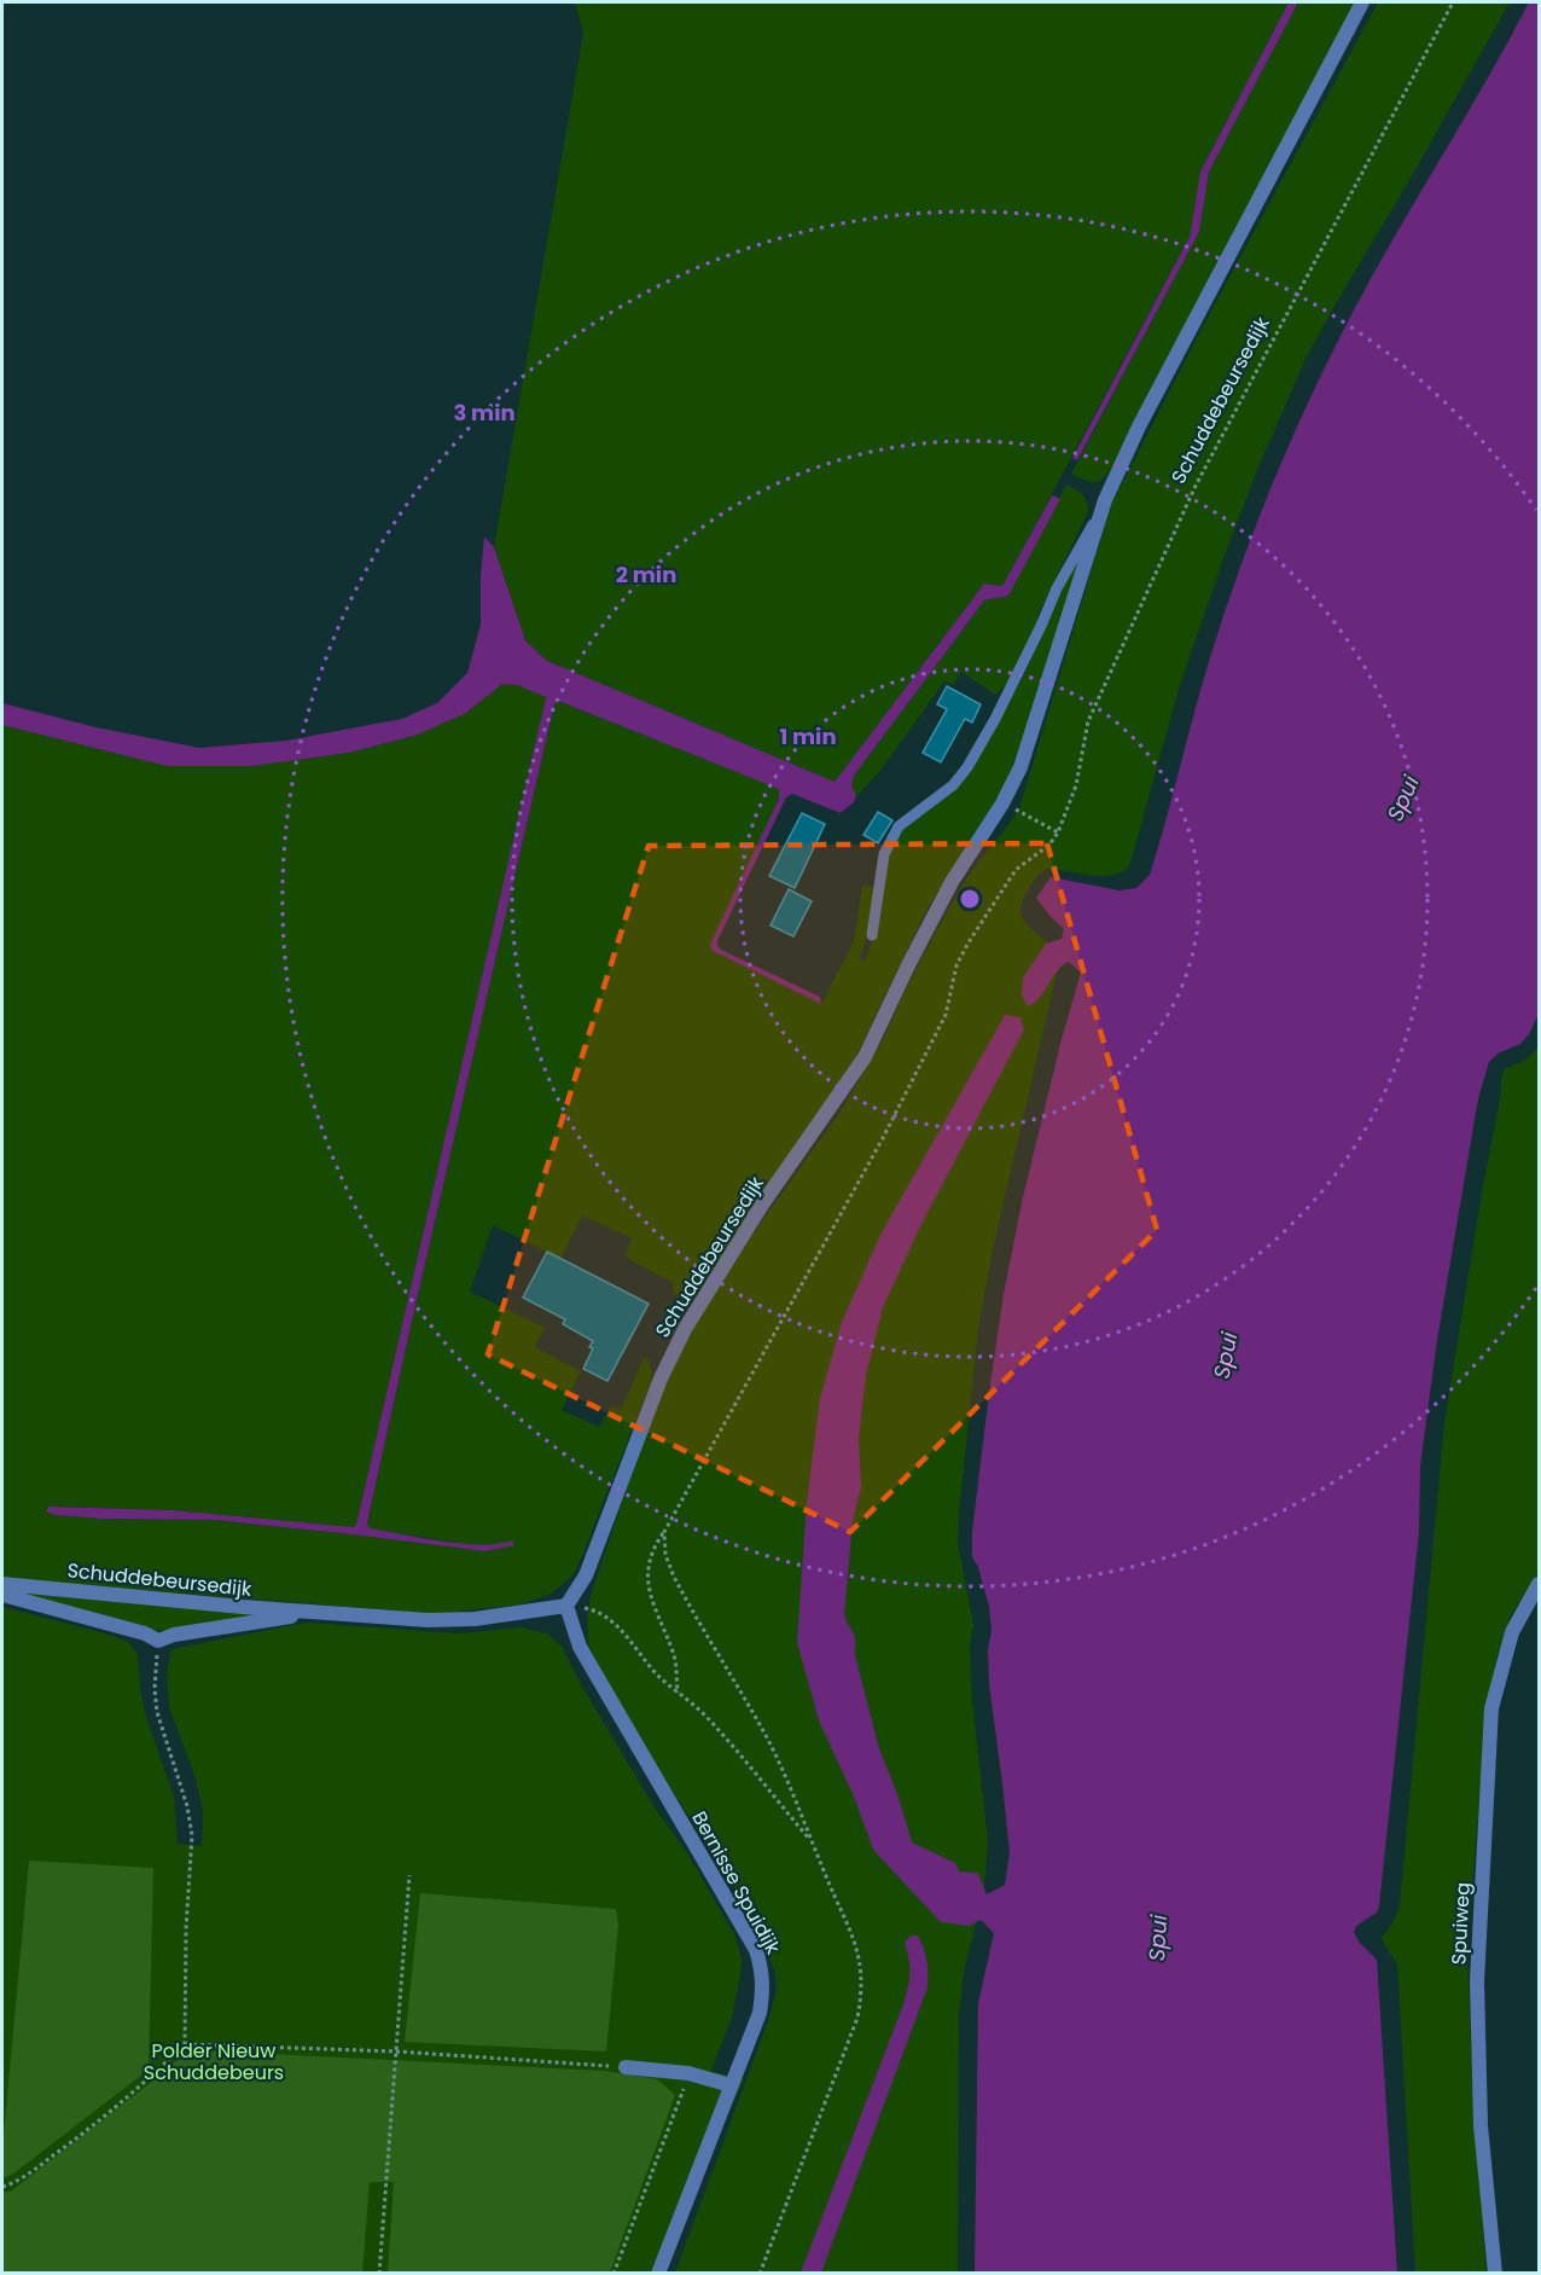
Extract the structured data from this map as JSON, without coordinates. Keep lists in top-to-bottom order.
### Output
{
  "streets": {
    "street": ["Schuddebeursedijk", "Bernisse Spuidijk", "Spuiweg"]
  },
  "crossings": [
    ["Schuddebeursedijk", "Bernisse Spuidijk"]
  ],
  "water": ["Spui"],
  "parks": ["Polder Nieuw Schuddebeurs"],
  "rings": ["3 min", "2 min", "1 min"]
}
